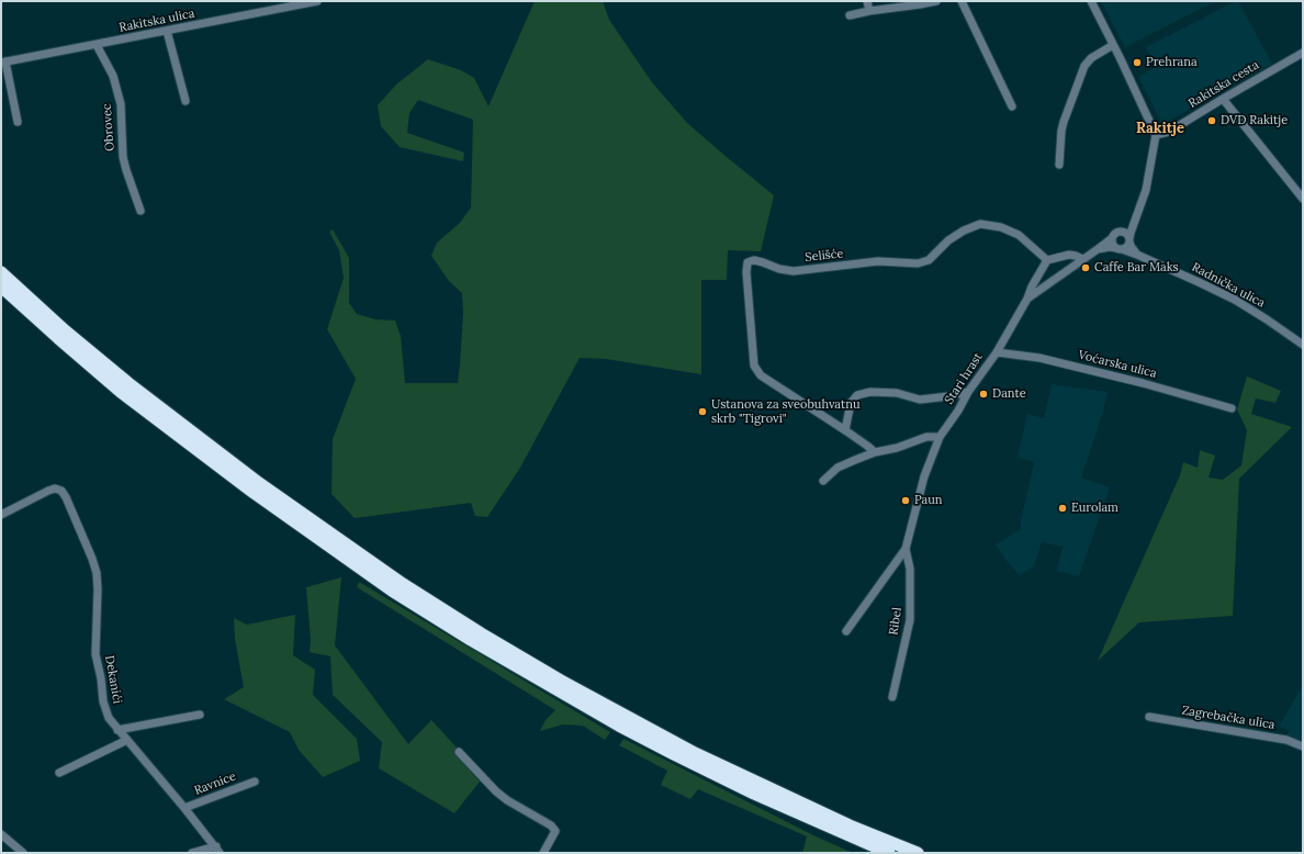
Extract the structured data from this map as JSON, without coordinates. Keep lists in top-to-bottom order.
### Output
{
  "streets": {
    "street": [
      "Rakitska ulica",
      "Rakitska cesta",
      "Obrovec",
      "Selišće",
      "Radnička ulica",
      "Voćarska ulica",
      "Stari hrast",
      "Ribel",
      "Dekanići",
      "Zagrebačka ulica",
      "Ravnice"
    ]
  },
  "crossings": [
    ["Rakitska ulica", "Obrovec"],
    ["Radnička ulica", "Stari hrast"],
    ["Voćarska ulica", "Stari hrast"],
    ["Stari hrast", "Ribel"],
    ["Dekanići", "Ravnice"]
  ],
  "districts": ["Rakitje"],
  "places": [
    "Prehrana",
    "DVD Rakitje",
    "Caffe Bar Maks",
    "Dante",
    "Ustanova za sveobuhvatnu skrb \"Tigrovi\"",
    "Paun",
    "Eurolam"
  ]
}
